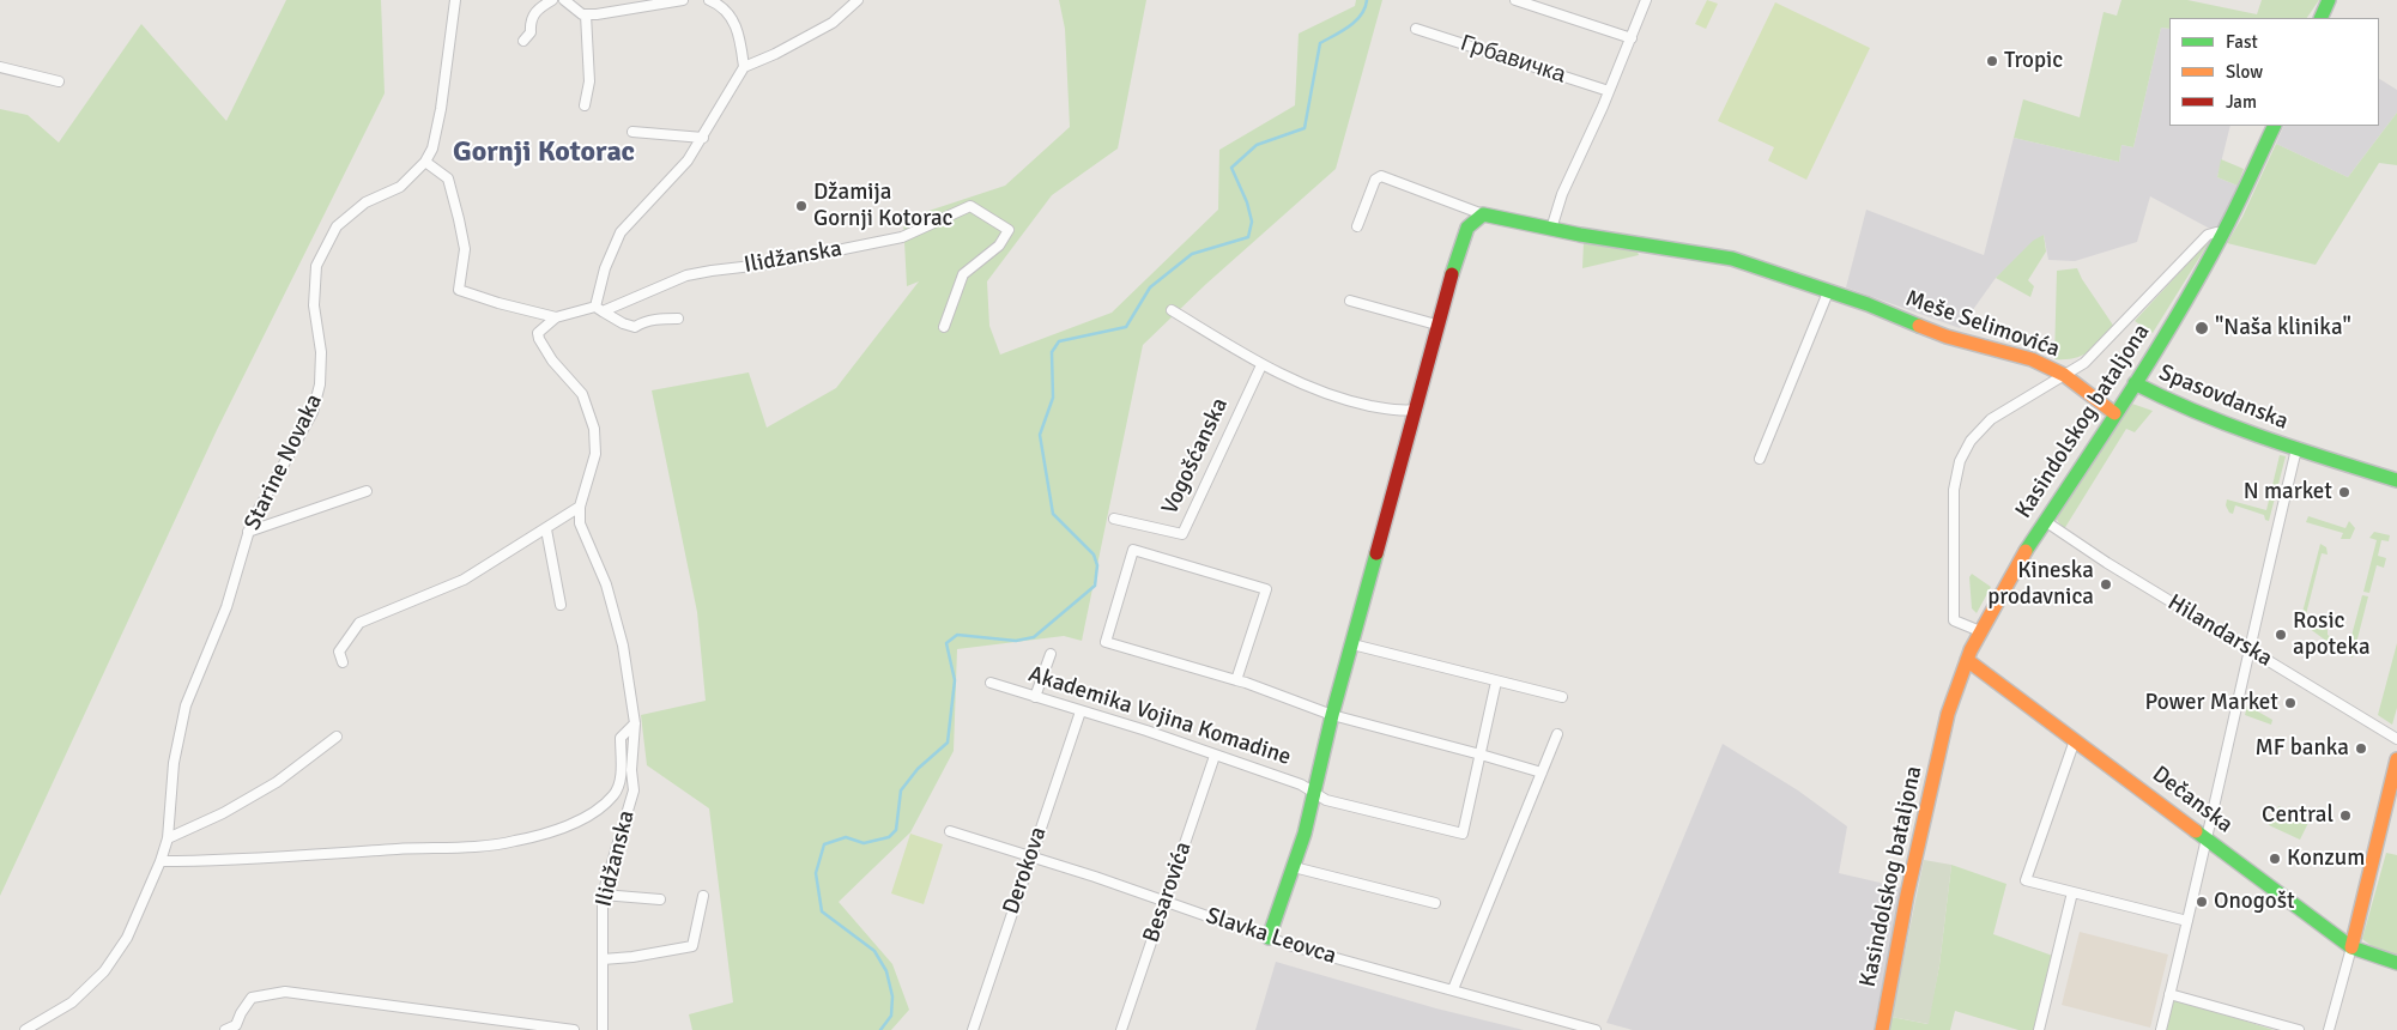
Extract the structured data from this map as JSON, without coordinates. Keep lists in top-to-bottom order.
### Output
{
  "streets": {
    "street": [
      "Грбавичка",
      "Ilidžanska",
      "Meše Selimovića",
      "Spasovdanska",
      "Kasindolskog bataljona",
      "Vogošćanska",
      "Starine Novaka",
      "Hilandarska",
      "Akademika Vojina Komadine",
      "Dečanska",
      "Derokova",
      "Besarovića",
      "Slavka Leovca"
    ]
  },
  "crossings": [
    ["Ilidžanska", "Starine Novaka"],
    ["Meše Selimovića", "Kasindolskog bataljona"],
    ["Spasovdanska", "Kasindolskog bataljona"],
    ["Spasovdanska", "Hilandarska"],
    ["Spasovdanska", "Dečanska"],
    ["Kasindolskog bataljona", "Hilandarska"],
    ["Kasindolskog bataljona", "Dečanska"],
    ["Akademika Vojina Komadine", "Derokova"],
    ["Akademika Vojina Komadine", "Besarovića"],
    ["Akademika Vojina Komadine", "Slavka Leovca"],
    ["Derokova", "Slavka Leovca"],
    ["Besarovića", "Slavka Leovca"]
  ],
  "districts": ["Gornji Kotorac"],
  "places": [
    "Tropic",
    "Džamija Gornji Kotorac",
    "\"Naša klinika\"",
    "N market",
    "Kineska prodavnica",
    "Rosic apoteka",
    "Power Market",
    "MF banka",
    "Central",
    "Konzum",
    "Onogošt"
  ],
  "legend": ["Fast", "Slow", "Jam"]
}
